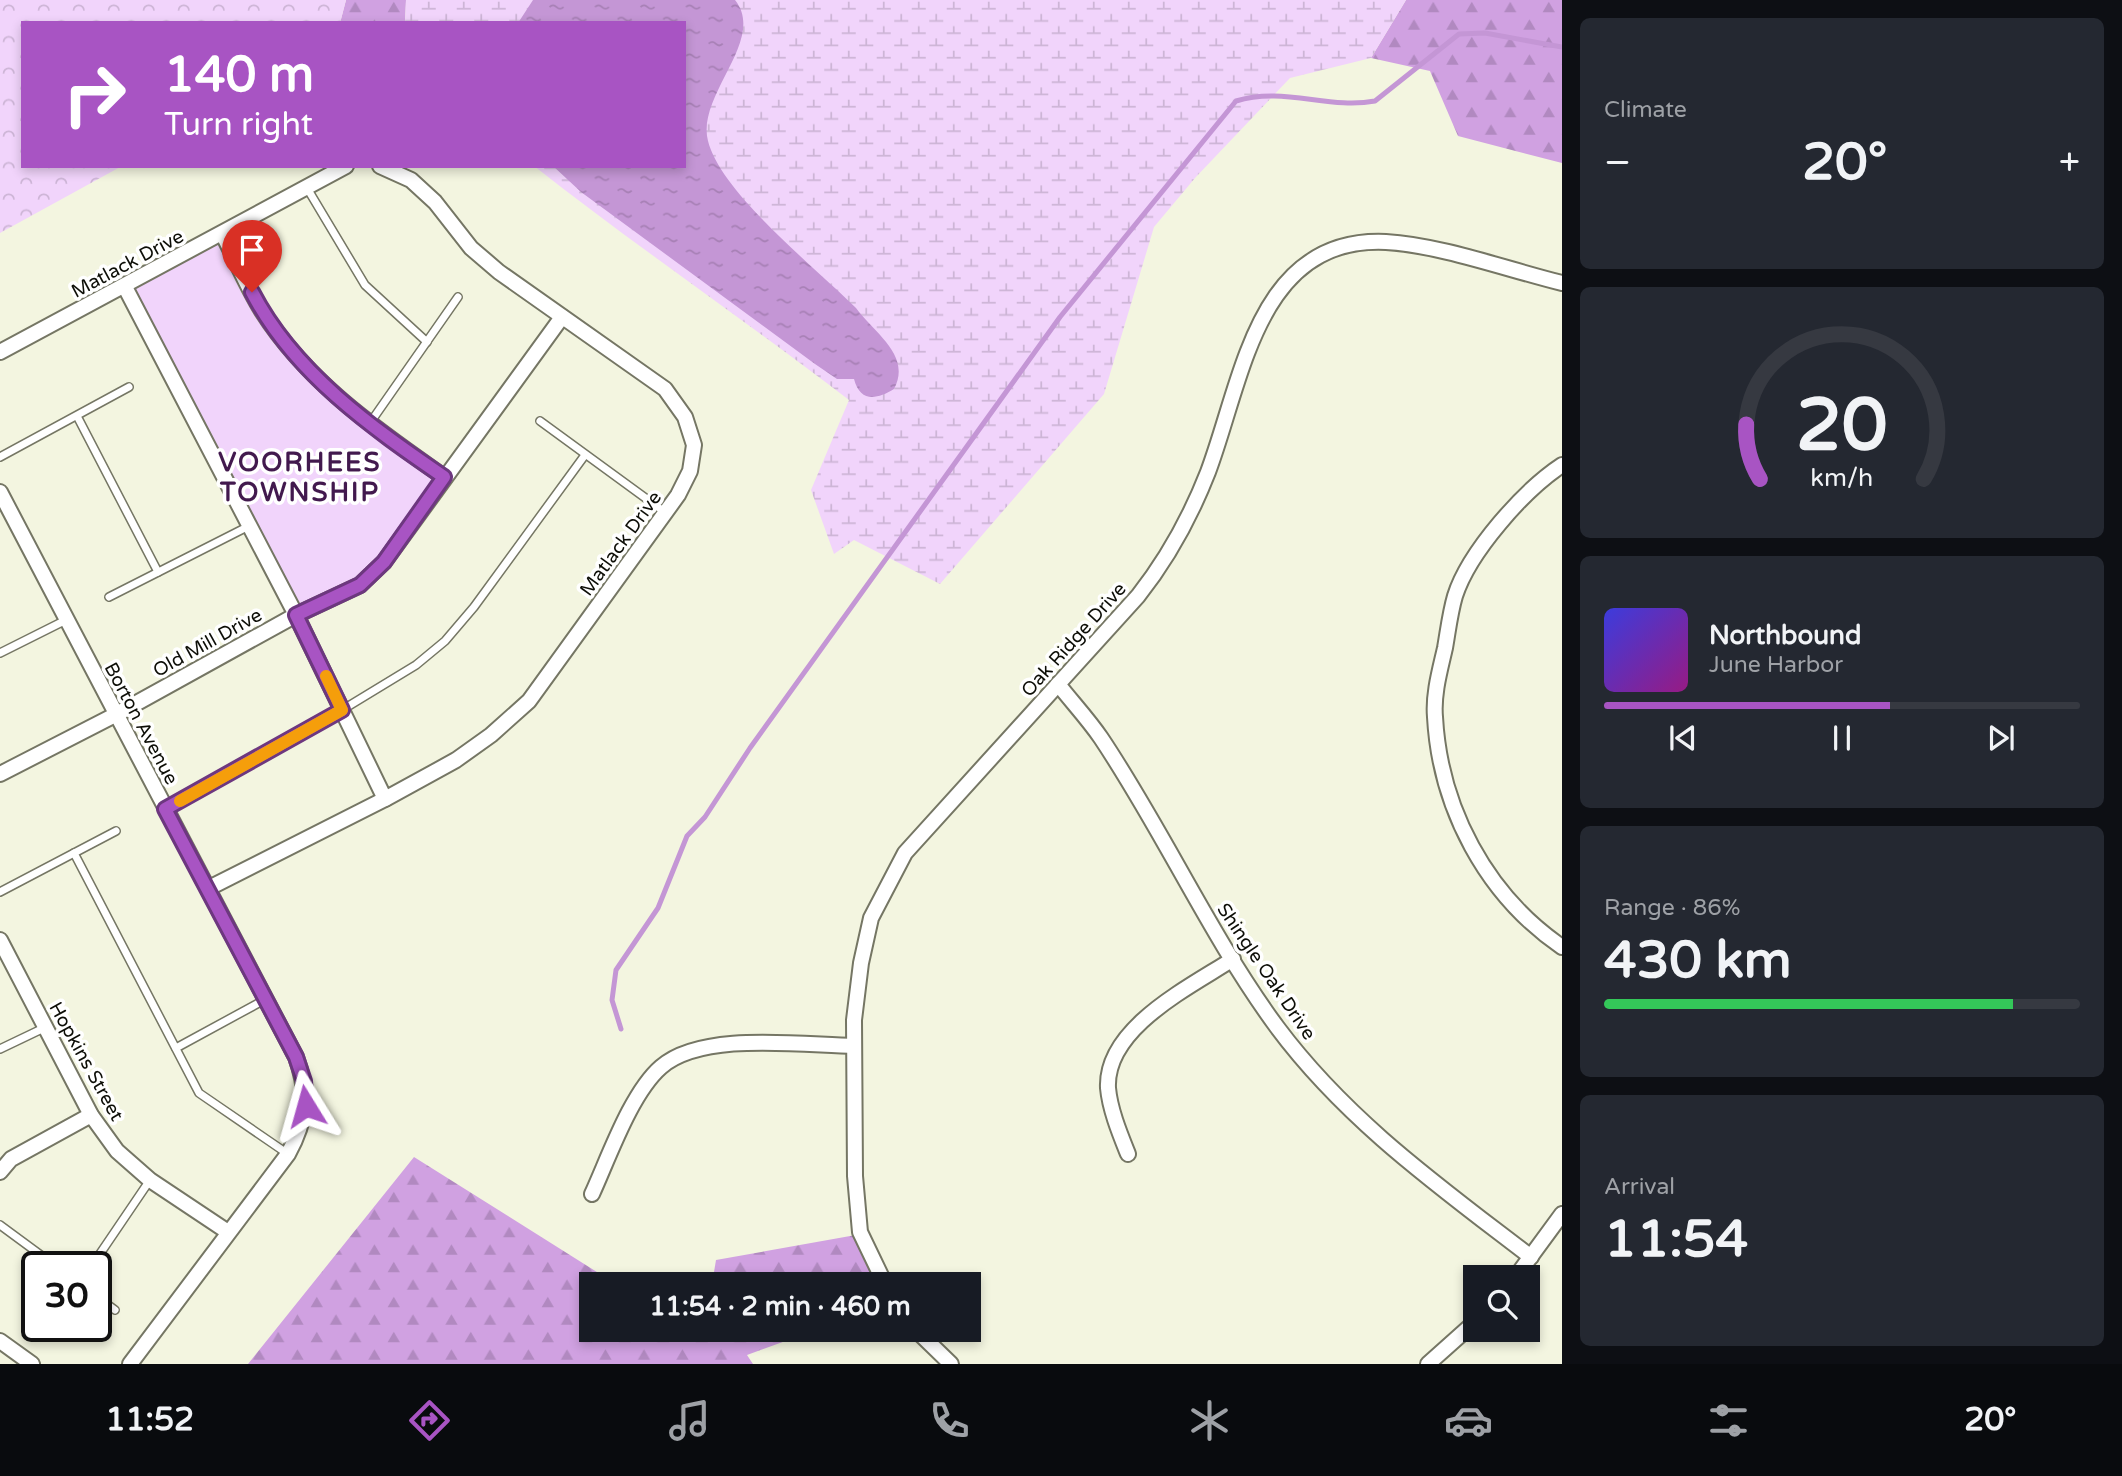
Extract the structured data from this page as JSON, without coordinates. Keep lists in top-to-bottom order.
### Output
{
  "streets": {
    "street": [
      "Matlack Drive",
      "Oak Ridge Drive",
      "Old Mill Drive",
      "Borton Avenue",
      "Shingle Oak Drive",
      "Hopkins Street"
    ]
  },
  "crossings": [
    ["Matlack Drive", "Old Mill Drive"],
    ["Matlack Drive", "Borton Avenue"],
    ["Oak Ridge Drive", "Shingle Oak Drive"],
    ["Old Mill Drive", "Borton Avenue"],
    ["Borton Avenue", "Hopkins Street"]
  ],
  "districts": ["VOORHEES TOWNSHIP"],
  "page": {
    "tile": [
      "Climate",
      ["Range · 86%", "430 km"],
      ["Arrival", "11:54"]
    ],
    "turn": ["140 m", "Turn right"],
    "heat": ["−", "20°", "+"],
    "song": ["Northbound", "June Harbor"],
    "limit": "30",
    "trip": "11:54 · 2 min · 460 m",
    "tabs": ["11:52", "20°"],
    "gauge": ["20", "km/h"]
  }
}
